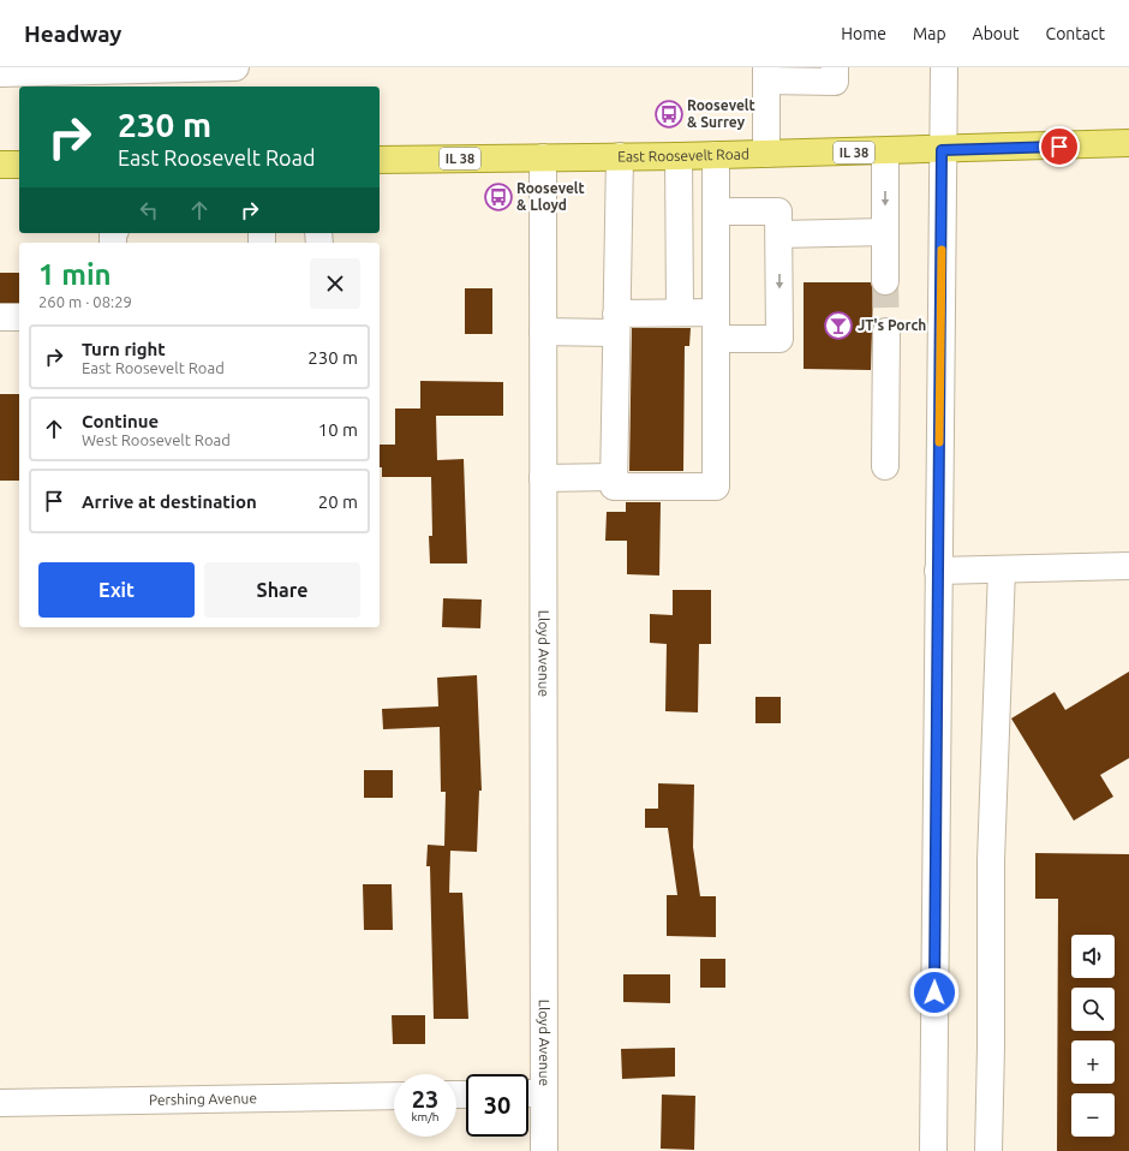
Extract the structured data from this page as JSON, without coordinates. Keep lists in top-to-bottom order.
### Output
{
  "streets": {
    "main road": ["IL 38", "East Roosevelt Road"],
    "street": ["Lloyd Avenue", "Pershing Avenue"]
  },
  "crossings": [
    ["East Roosevelt Road", "Lloyd Avenue"]
  ],
  "places": {
    "bus stop": ["Roosevelt & Surrey", "Roosevelt & Lloyd"],
    "bar": ["JT's Porch"]
  },
  "page": {
    "header": "Headway",
    "nav": [
      "Home",
      "Map",
      "About",
      "Contact"
    ],
    "turn": ["230 m", "East Roosevelt Road"],
    "heading": ["1 min", "260 m · 08:29"],
    "list": [
      {
        "name": "Turn right",
        "note": "East Roosevelt Road",
        "value": "230 m"
      },
      {
        "name": "Continue",
        "note": "West Roosevelt Road",
        "value": "10 m"
      },
      {
        "name": "Arrive at destination",
        "value": "20 m"
      }
    ],
    "buttons": ["Exit", "Share"],
    "map_buttons": ["+", "−"],
    "speed": "23 km/h",
    "limit": "30"
  }
}
